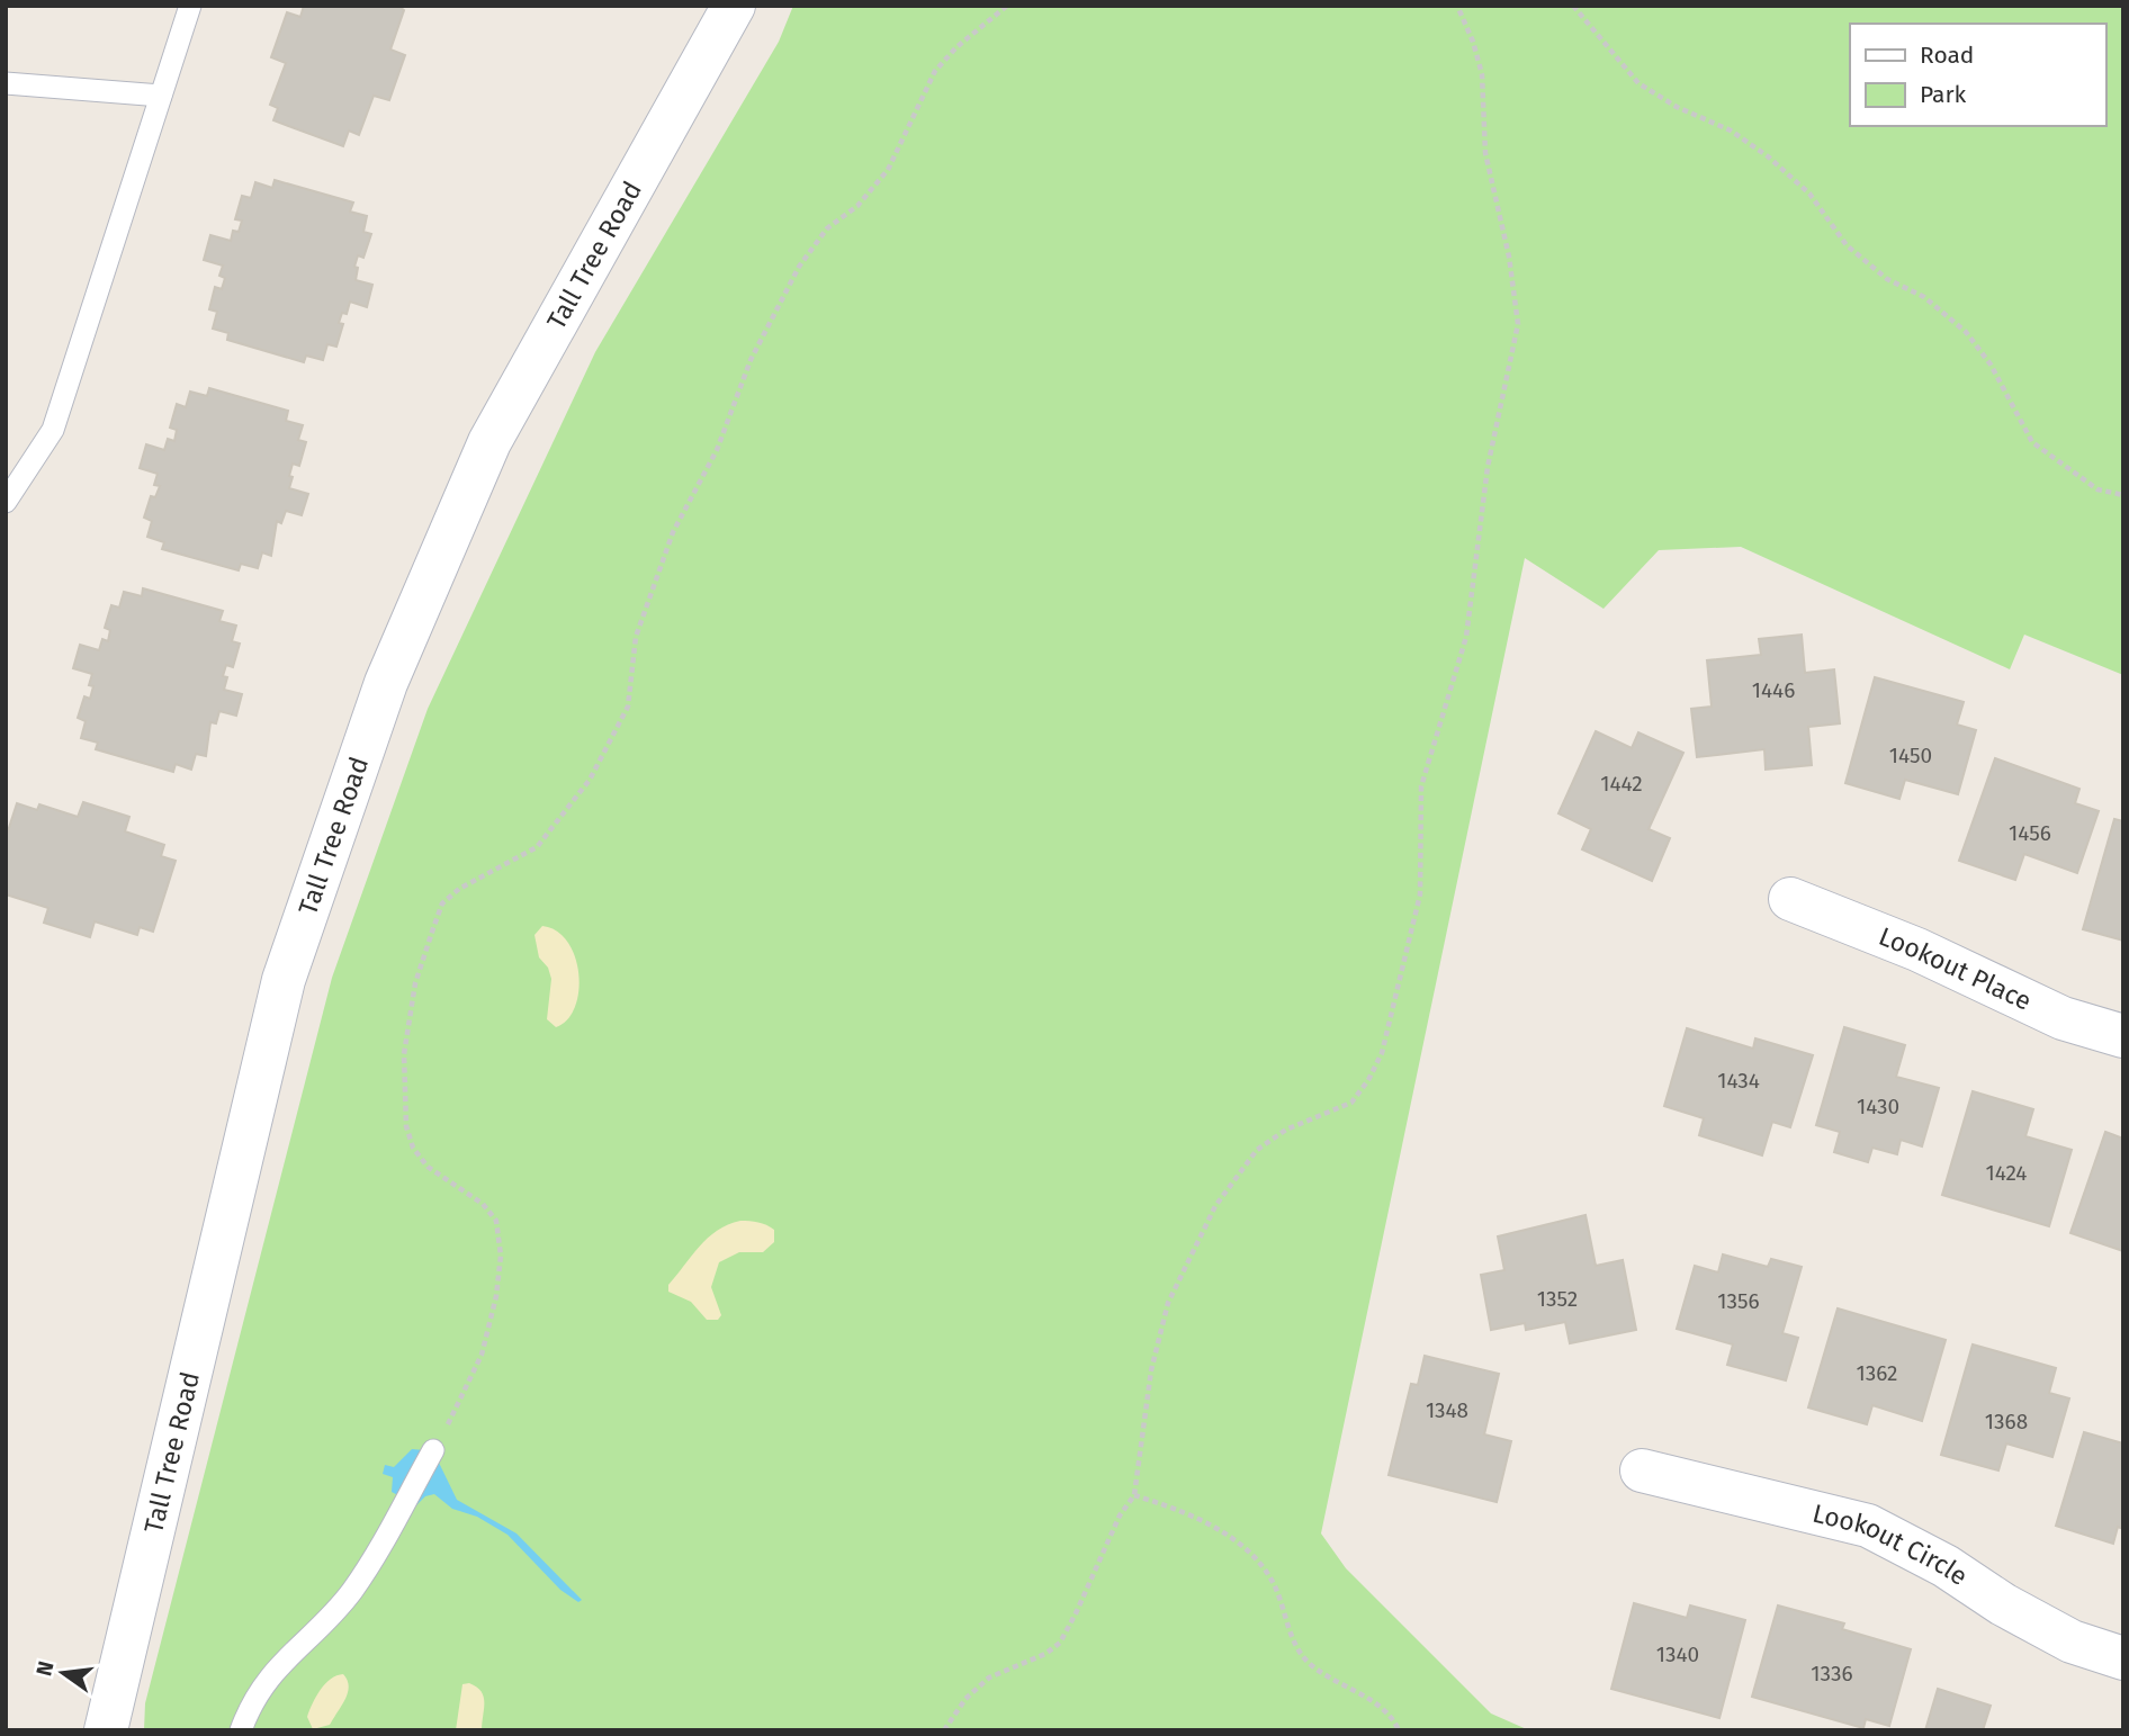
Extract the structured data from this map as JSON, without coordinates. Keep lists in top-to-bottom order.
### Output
{
  "streets": {
    "street": ["Tall Tree Road", "Lookout Place", "Lookout Circle"]
  },
  "house_numbers": [
    "1446",
    "1450",
    "1442",
    "1456",
    "1434",
    "1430",
    "1424",
    "1352",
    "1356",
    "1362",
    "1348",
    "1368",
    "1340",
    "1336"
  ],
  "legend": ["Road", "Park"],
  "north": "left"
}
